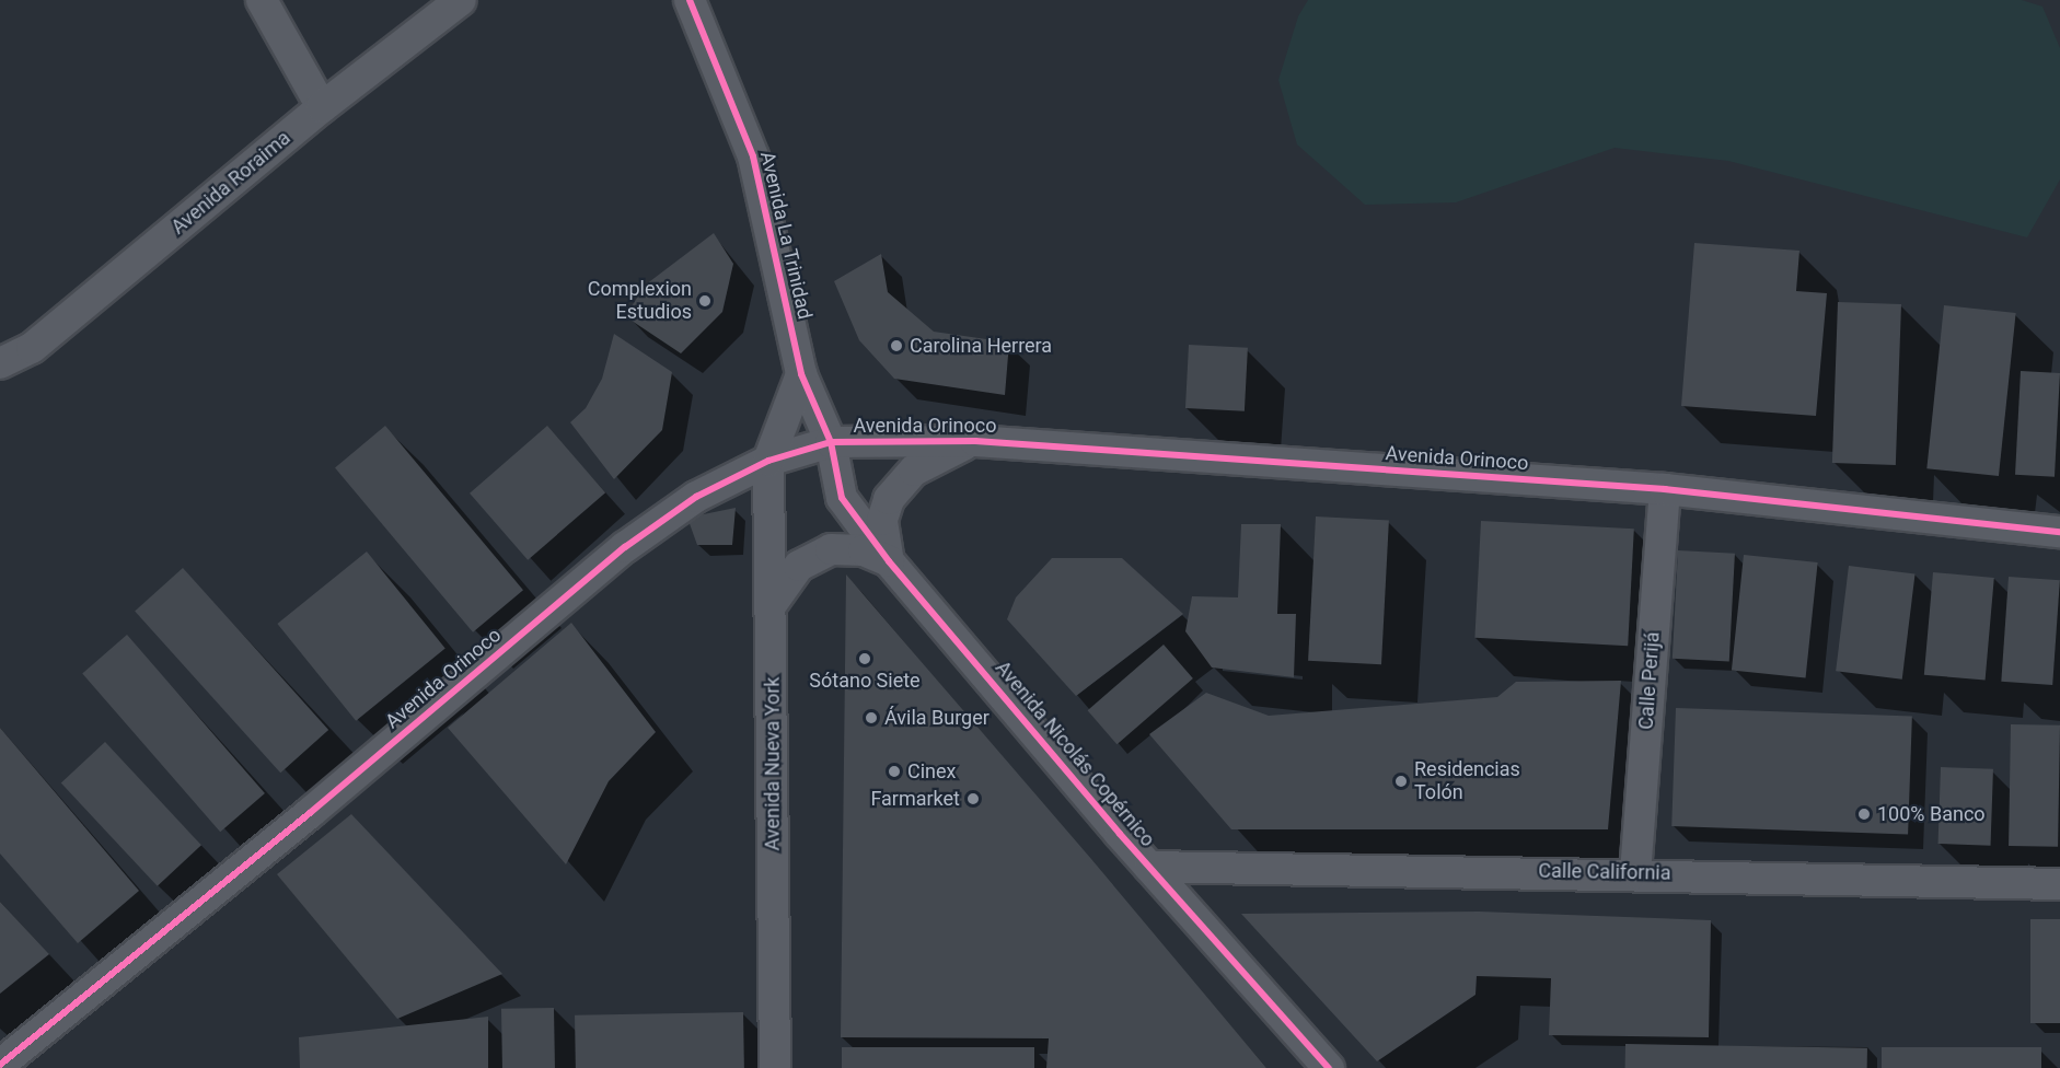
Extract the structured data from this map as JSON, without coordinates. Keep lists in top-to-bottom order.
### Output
{
  "streets": {
    "street": [
      "Avenida Roraima",
      "Avenida La Trinidad",
      "Avenida Orinoco",
      "Calle Perijá",
      "Avenida Nicolás Copérnico",
      "Avenida Nueva York",
      "Calle California"
    ]
  },
  "crossings": [
    ["Avenida La Trinidad", "Avenida Orinoco"],
    ["Avenida La Trinidad", "Avenida Nicolás Copérnico"],
    ["Avenida Orinoco", "Calle Perijá"],
    ["Avenida Orinoco", "Avenida Nicolás Copérnico"],
    ["Avenida Orinoco", "Avenida Nueva York"],
    ["Calle Perijá", "Calle California"],
    ["Avenida Nicolás Copérnico", "Calle California"]
  ],
  "places": [
    "Complexion Estudios",
    "Carolina Herrera",
    "Sótano Siete",
    "Ávila Burger",
    "Cinex",
    "Residencias Tolón",
    "Farmarket",
    "100% Banco"
  ]
}
